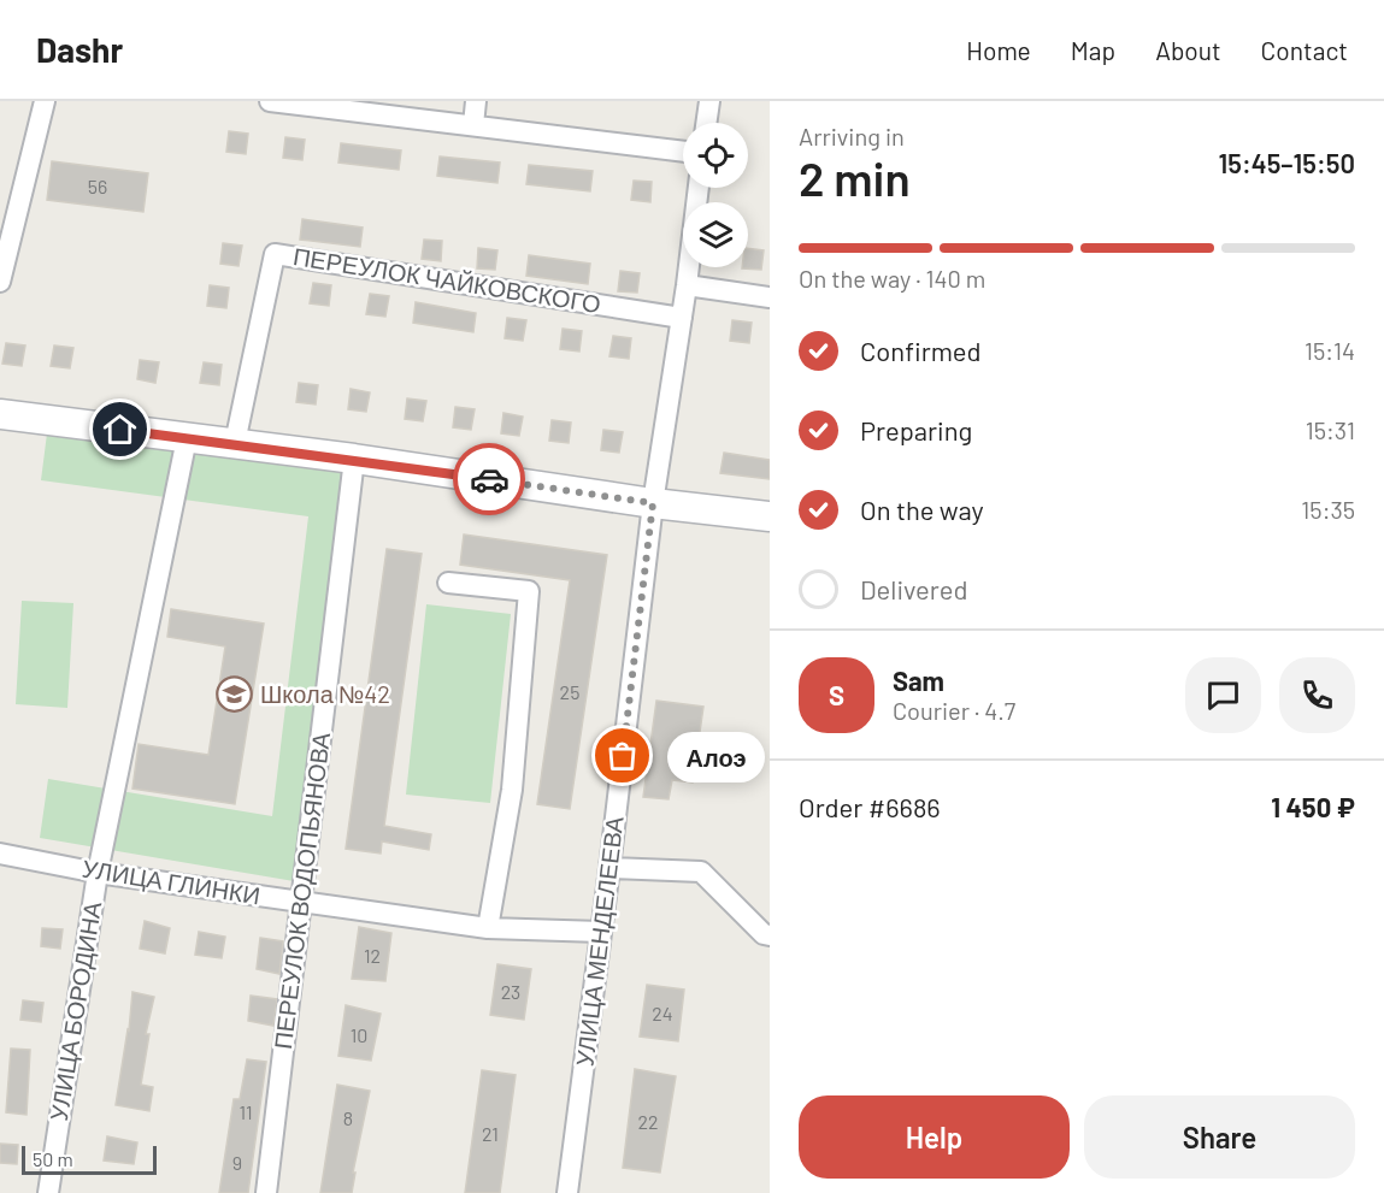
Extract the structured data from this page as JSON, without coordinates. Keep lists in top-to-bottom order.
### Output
{
  "streets": {
    "street": [
      "ПЕРЕУЛОК ЧАЙКОВСКОГО",
      "УЛИЦА ГЛИНКИ",
      "ПЕРЕУЛОК ВОДОПЬЯНОВА",
      "УЛИЦА МЕНДЕЛЕЕВА",
      "УЛИЦА БОРОДИНА"
    ]
  },
  "crossings": [
    ["ПЕРЕУЛОК ЧАЙКОВСКОГО", "УЛИЦА МЕНДЕЛЕЕВА"],
    ["УЛИЦА ГЛИНКИ", "ПЕРЕУЛОК ВОДОПЬЯНОВА"],
    ["УЛИЦА ГЛИНКИ", "УЛИЦА МЕНДЕЛЕЕВА"],
    ["УЛИЦА ГЛИНКИ", "УЛИЦА БОРОДИНА"]
  ],
  "places": {
    "school or university": ["Школа №42"],
    "other": ["Алоэ"]
  },
  "house_numbers": [
    "56",
    "25",
    "12",
    "23",
    "24",
    "10",
    "11",
    "8",
    "22",
    "21",
    "9"
  ],
  "scale_bar": "50 m",
  "page": {
    "header": "Dashr",
    "nav": [
      "Home",
      "Map",
      "About",
      "Contact"
    ],
    "heading": ["2 min", "Arriving in", "15:45–15:50"],
    "panel": [
      "Sam",
      "Courier · 4.7",
      "Order #6686",
      "1 450 ₽"
    ],
    "bar": "On the way · 140 m",
    "list": [
      ["Confirmed", "15:14"],
      ["Preparing", "15:31"],
      ["On the way", "15:35"],
      "Delivered"
    ],
    "round": "S",
    "bubble": "Алоэ",
    "buttons": ["Help", "Share"],
    "scale": "50 m"
  }
}
